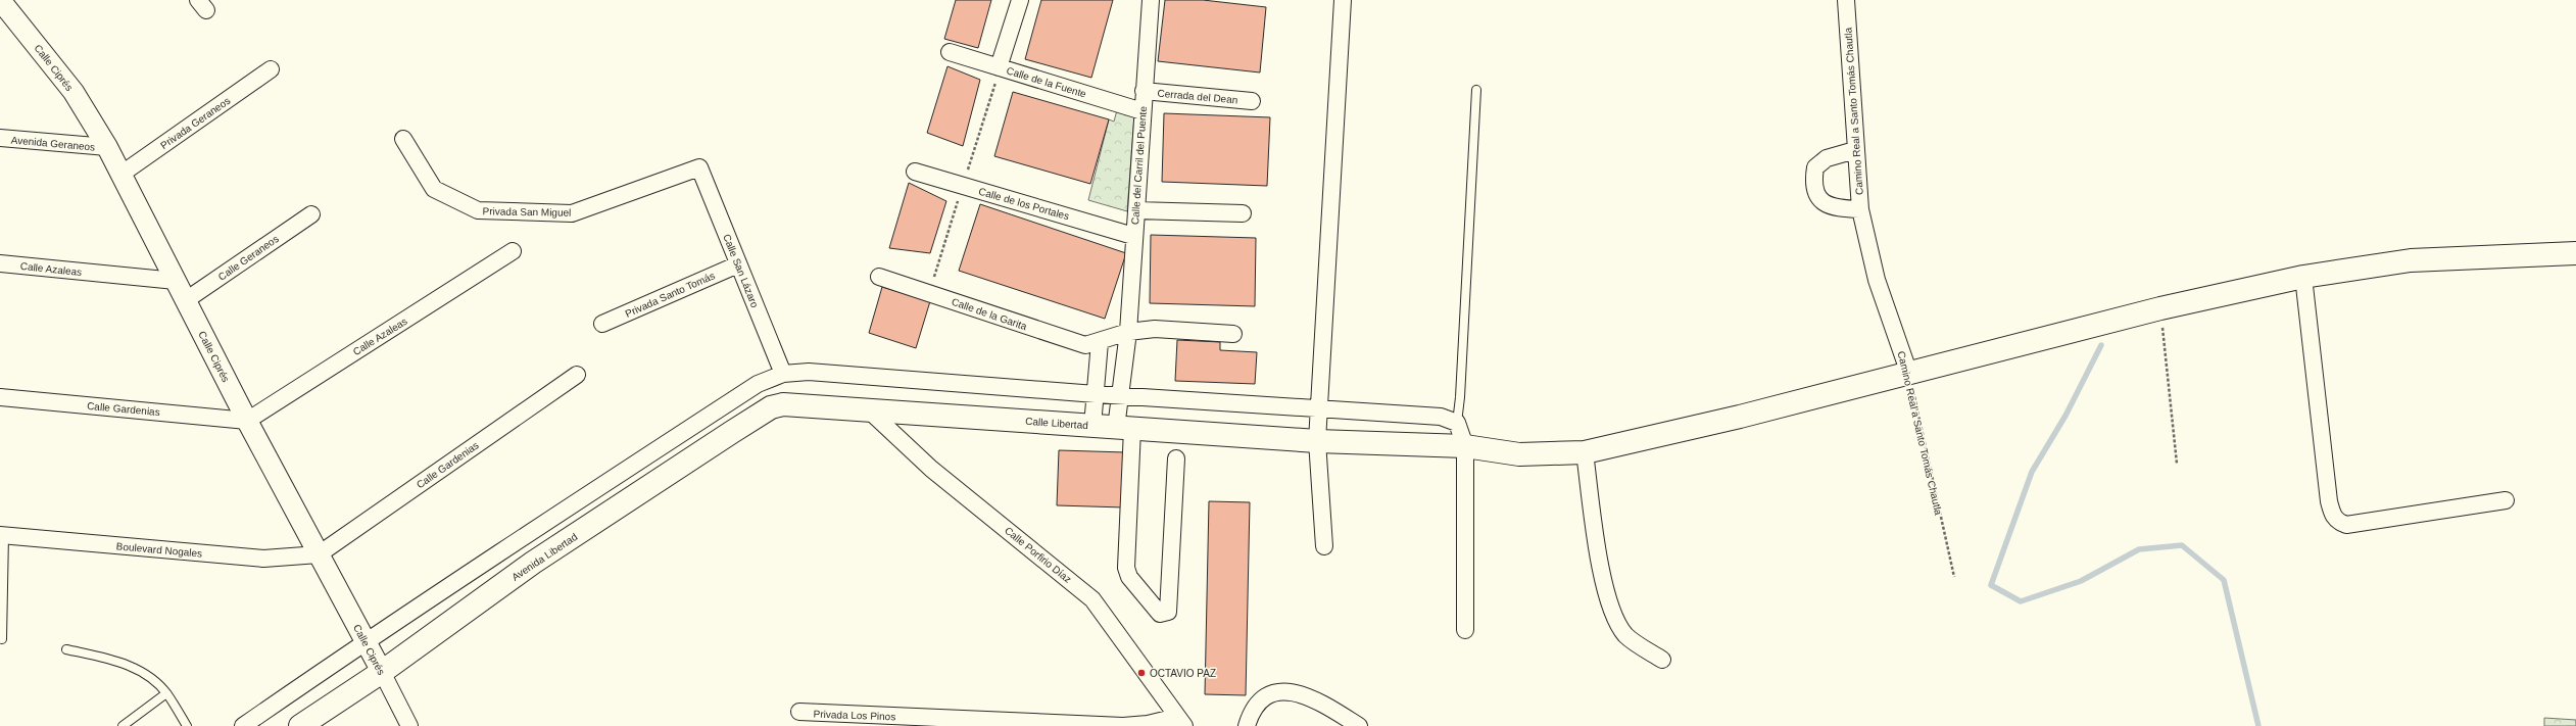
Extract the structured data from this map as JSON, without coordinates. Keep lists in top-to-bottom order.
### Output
{
  "streets": {
    "main road": ["Calle Libertad", "Avenida Libertad"],
    "street": [
      "Calle Ciprés",
      "Calle de la Fuente",
      "Cerrada del Dean",
      "Camino Real a Santo Tomás Chautla",
      "Privada Geraneos",
      "Avenida Geraneos",
      "Calle del Carril del Puente",
      "Calle de los Portales",
      "Privada San Miguel",
      "Calle Geraneos",
      "Calle Azaleas",
      "Calle San Lázaro",
      "Privada Santo Tomás",
      "Calle de la Garita",
      "Calle Gardenias",
      "Boulevard Nogales",
      "Calle Porfirio Díaz",
      "Privada Los Pinos"
    ]
  },
  "crossings": [
    ["Calle Ciprés", "Privada Geraneos"],
    ["Calle Ciprés", "Avenida Geraneos"],
    ["Calle Ciprés", "Calle Geraneos"],
    ["Calle Ciprés", "Calle Azaleas"],
    ["Calle Ciprés", "Calle Gardenias"],
    ["Calle Ciprés", "Boulevard Nogales"],
    ["Calle Ciprés", "Avenida Libertad"],
    ["Calle de la Fuente", "Calle del Carril del Puente"],
    ["Cerrada del Dean", "Calle del Carril del Puente"],
    ["Camino Real a Santo Tomás Chautla", "Calle Libertad"],
    ["Calle del Carril del Puente", "Calle de los Portales"],
    ["Calle del Carril del Puente", "Calle Libertad"],
    ["Privada San Miguel", "Calle San Lázaro"],
    ["Calle Azaleas", "Calle Gardenias"],
    ["Calle San Lázaro", "Privada Santo Tomás"],
    ["Calle Gardenias", "Boulevard Nogales"],
    ["Calle Libertad", "Calle Porfirio Díaz"],
    ["Calle Libertad", "Avenida Libertad"],
    ["Calle Porfirio Díaz", "Privada Los Pinos"]
  ],
  "places": ["OCTAVIO PAZ"]
}
